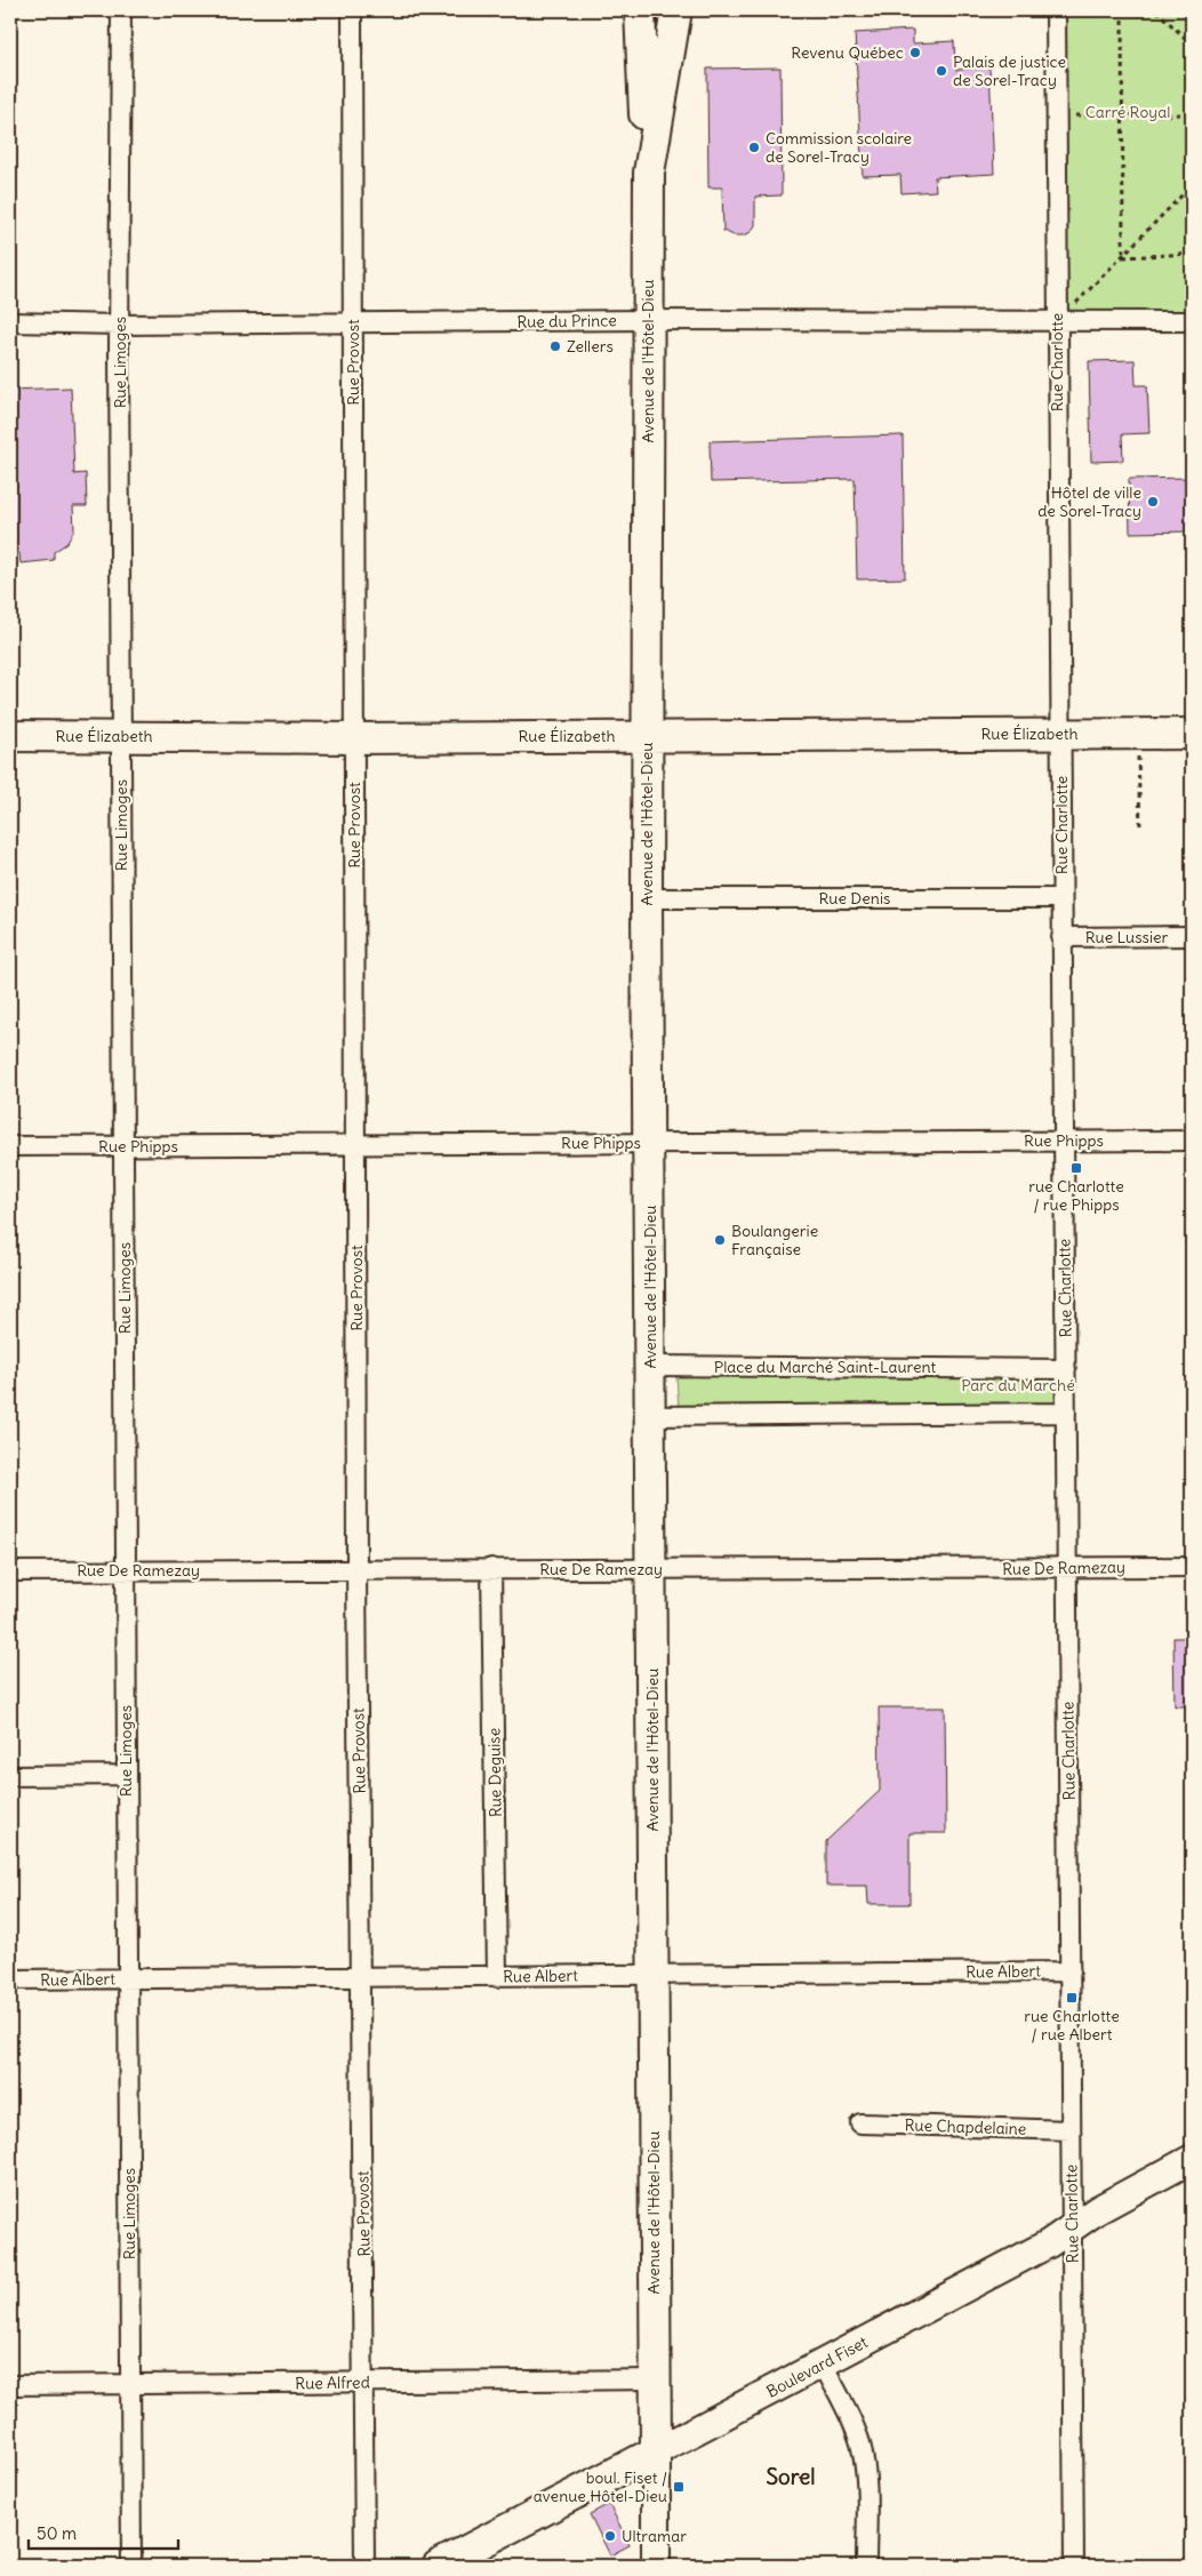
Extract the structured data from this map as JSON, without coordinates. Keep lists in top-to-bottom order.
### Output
{
  "streets": {
    "main road": ["Avenue de l'Hôtel-Dieu", "Rue Élizabeth", "Boulevard Fiset"],
    "street": [
      "Rue du Prince",
      "Rue Limoges",
      "Rue Provost",
      "Rue Charlotte",
      "Rue Denis",
      "Rue Lussier",
      "Rue Phipps",
      "Place du Marché Saint-Laurent",
      "Rue De Ramezay",
      "Rue Deguise",
      "Rue Albert",
      "Rue Chapdelaine",
      "Rue Alfred"
    ]
  },
  "crossings": [
    ["Rue du Prince", "Avenue de l'Hôtel-Dieu"],
    ["Rue du Prince", "Rue Limoges"],
    ["Rue du Prince", "Rue Provost"],
    ["Rue du Prince", "Rue Charlotte"],
    ["Avenue de l'Hôtel-Dieu", "Rue Élizabeth"],
    ["Avenue de l'Hôtel-Dieu", "Rue Denis"],
    ["Avenue de l'Hôtel-Dieu", "Rue Phipps"],
    ["Avenue de l'Hôtel-Dieu", "Place du Marché Saint-Laurent"],
    ["Avenue de l'Hôtel-Dieu", "Rue De Ramezay"],
    ["Avenue de l'Hôtel-Dieu", "Rue Albert"],
    ["Avenue de l'Hôtel-Dieu", "Boulevard Fiset"],
    ["Avenue de l'Hôtel-Dieu", "Rue Alfred"],
    ["Rue Limoges", "Rue Élizabeth"],
    ["Rue Limoges", "Rue Phipps"],
    ["Rue Limoges", "Rue De Ramezay"],
    ["Rue Limoges", "Rue Albert"],
    ["Rue Limoges", "Rue Alfred"],
    ["Rue Provost", "Rue Élizabeth"],
    ["Rue Provost", "Rue Phipps"],
    ["Rue Provost", "Rue De Ramezay"],
    ["Rue Provost", "Rue Albert"],
    ["Rue Provost", "Rue Alfred"],
    ["Rue Charlotte", "Rue Élizabeth"],
    ["Rue Charlotte", "Rue Denis"],
    ["Rue Charlotte", "Rue Lussier"],
    ["Rue Charlotte", "Rue Phipps"],
    ["Rue Charlotte", "Place du Marché Saint-Laurent"],
    ["Rue Charlotte", "Rue De Ramezay"],
    ["Rue Charlotte", "Rue Albert"],
    ["Rue Charlotte", "Rue Chapdelaine"],
    ["Rue Charlotte", "Boulevard Fiset"],
    ["Rue De Ramezay", "Rue Deguise"],
    ["Rue Deguise", "Rue Albert"]
  ],
  "districts": ["Sorel"],
  "parks": ["Carré Royal", "Parc du Marché"],
  "places": {
    "other": [
      "Revenu Québec",
      "Palais de justice de Sorel-Tracy",
      "Commission scolaire de Sorel-Tracy",
      "Zellers",
      "Hôtel de ville de Sorel-Tracy",
      "Boulangerie Française",
      "Ultramar"
    ],
    "transit": ["rue Charlotte / rue Phipps", "rue Charlotte / rue Albert", "boul. Fiset / avenue Hôtel-Dieu"]
  },
  "scale_bar": "50 m"
}
